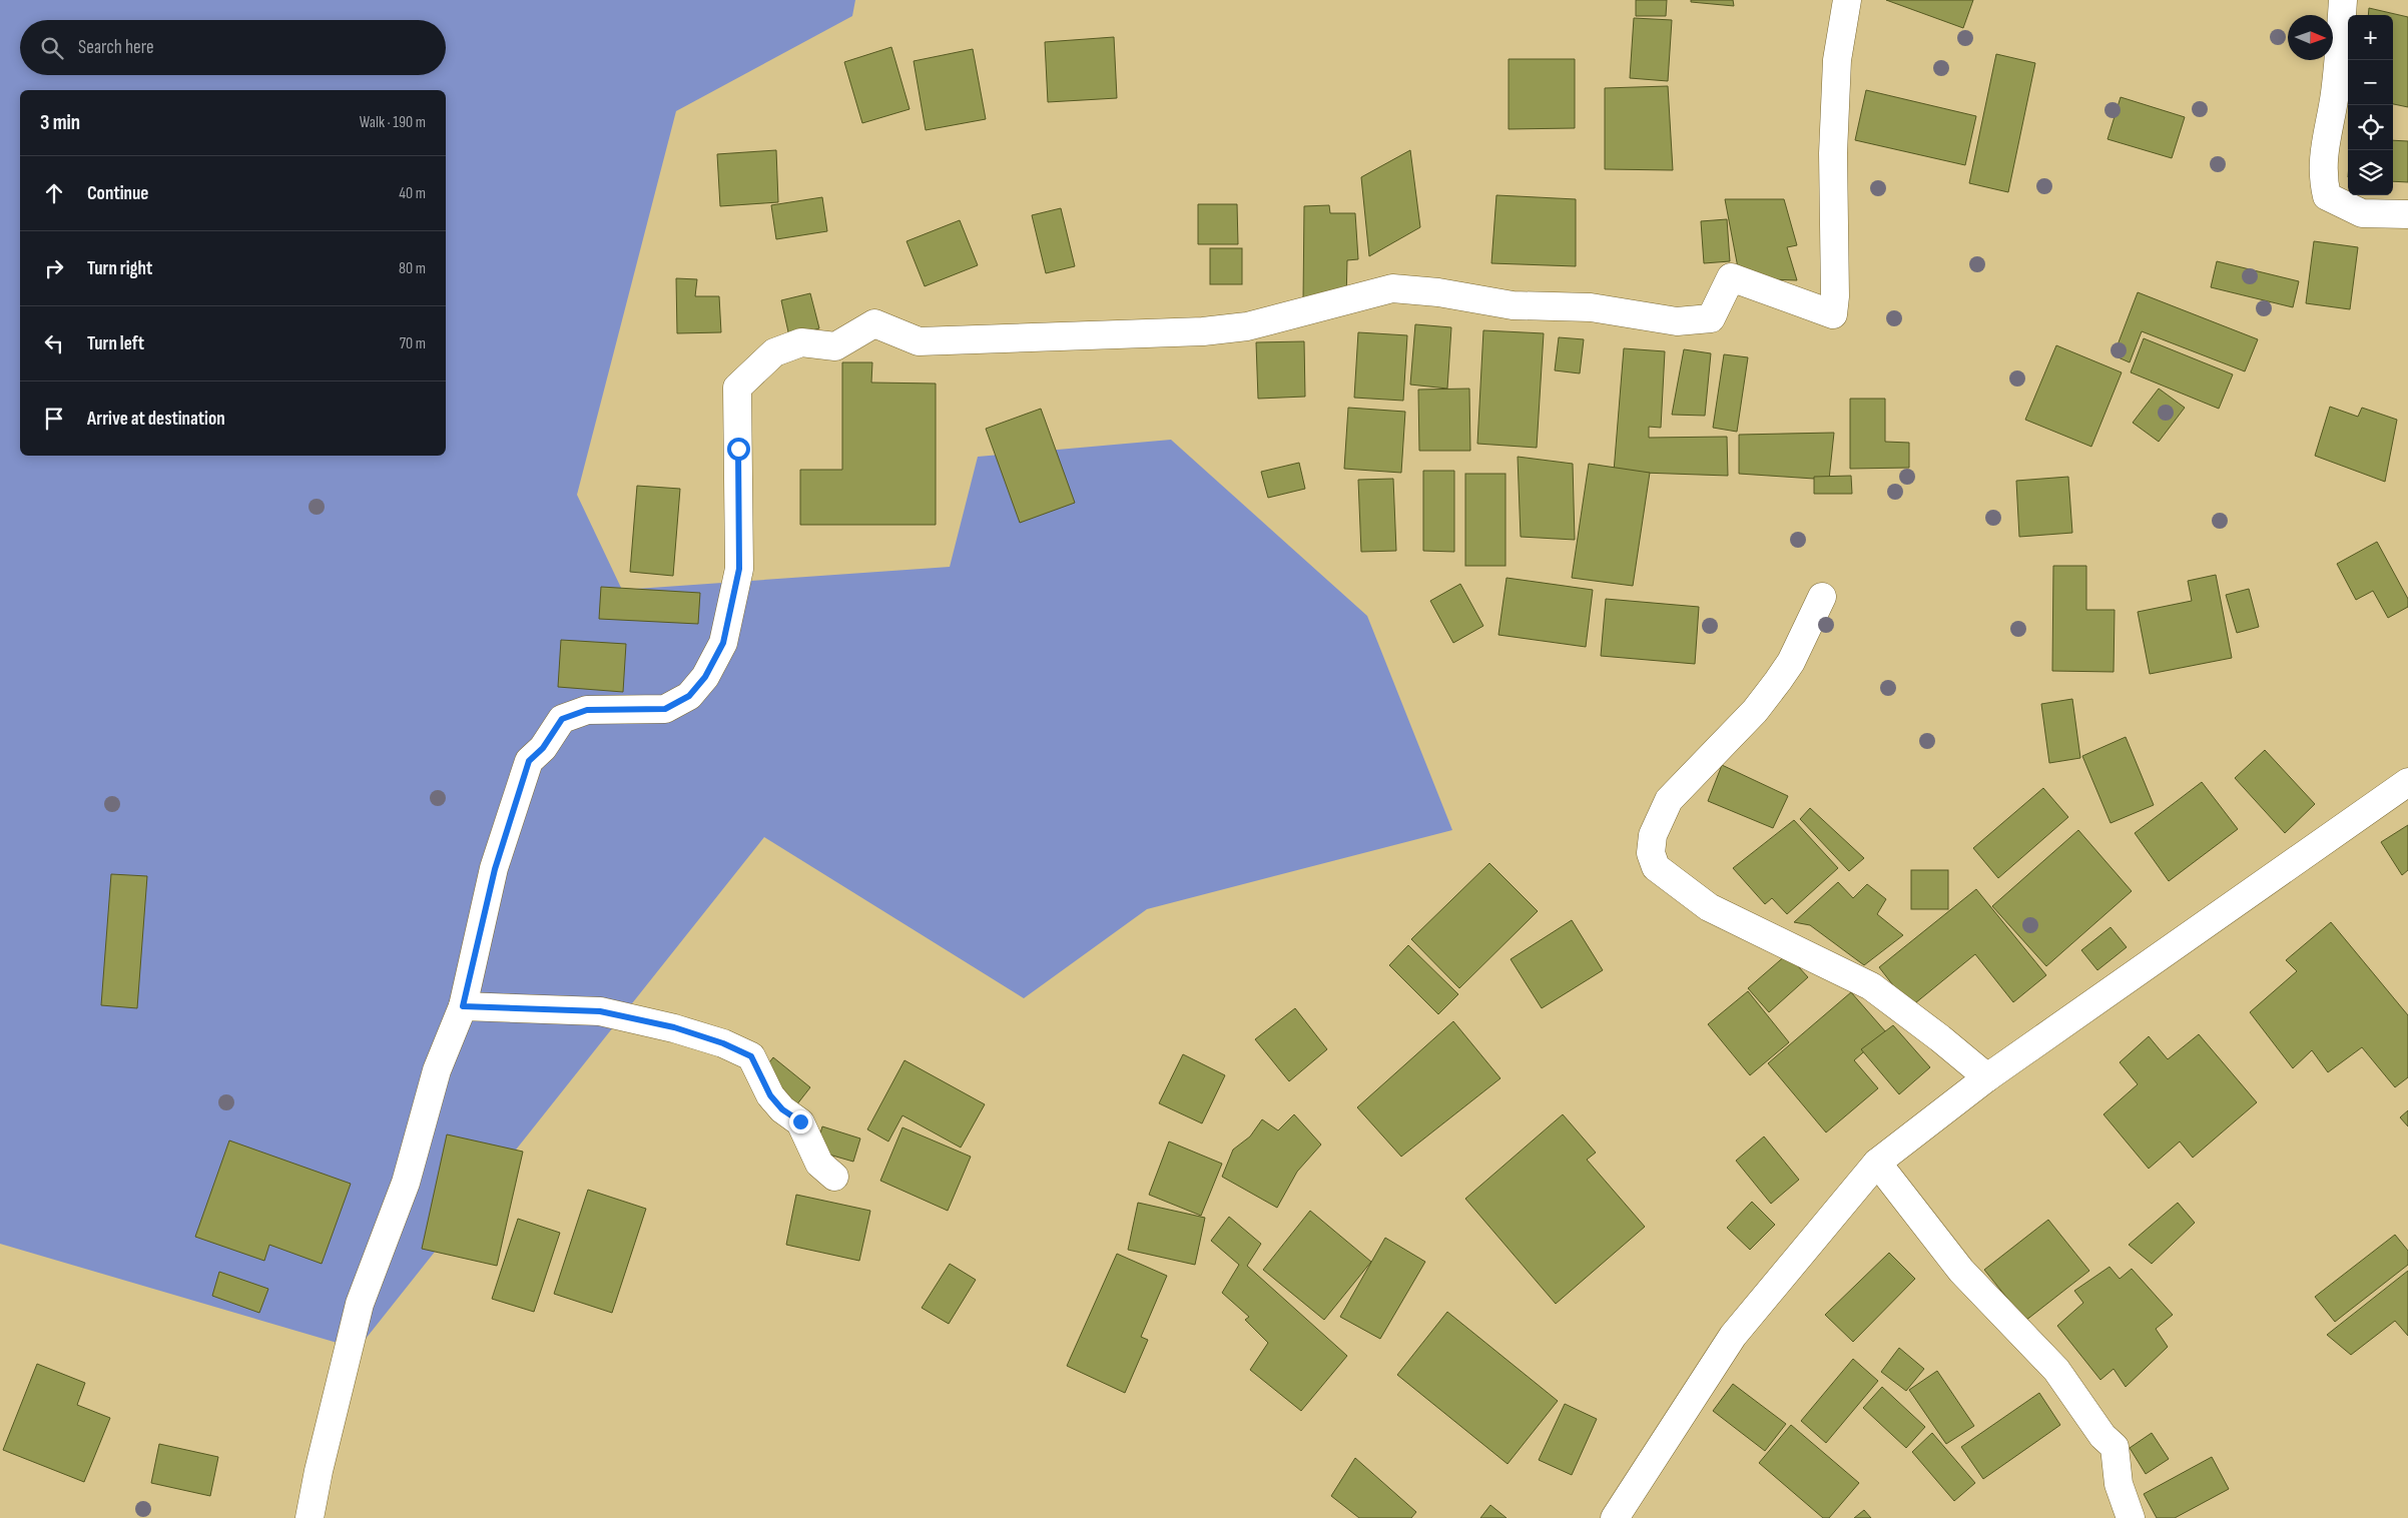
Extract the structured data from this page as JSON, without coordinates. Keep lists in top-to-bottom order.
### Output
{
  "north": "right",
  "page": {
    "map_buttons": ["+", "−"],
    "search": "Search here",
    "heading": ["3 min", "Walk · 190 m"],
    "list": [
      ["Continue", "40 m"],
      ["Turn right", "80 m"],
      ["Turn left", "70 m"],
      "Arrive at destination"
    ]
  }
}
